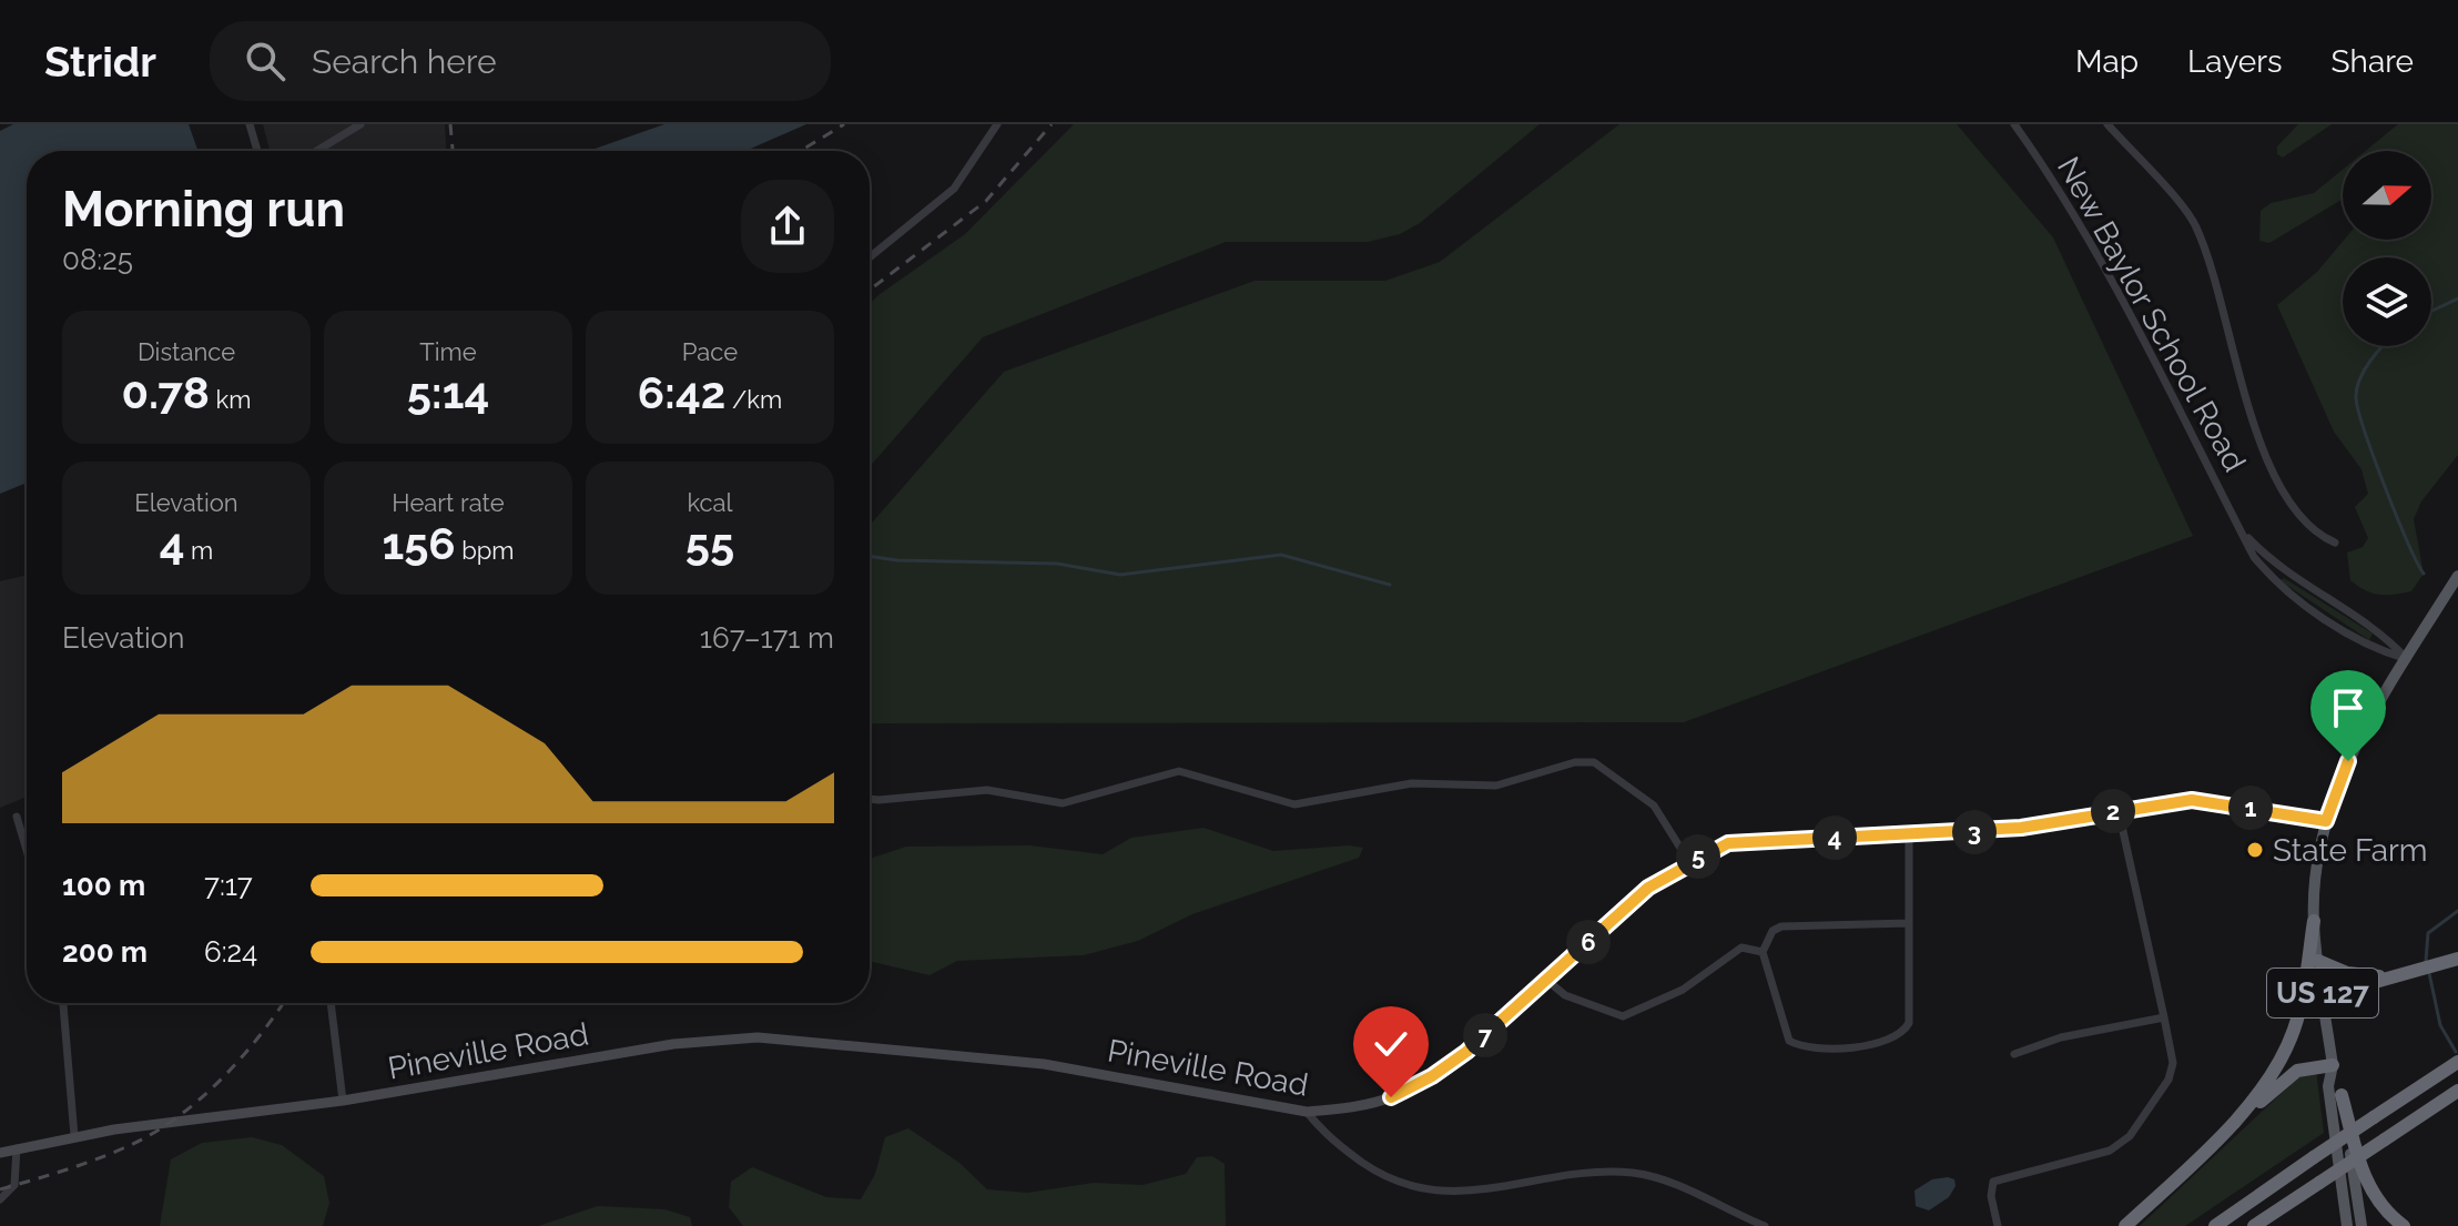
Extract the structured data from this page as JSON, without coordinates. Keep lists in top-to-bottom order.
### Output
{
  "streets": {
    "main road": ["US 127", "Pineville Road"],
    "street": ["New Baylor School Road"]
  },
  "crossings": [
    ["New Baylor School Road", "US 127"],
    ["US 127", "Pineville Road"]
  ],
  "places": ["State Farm"],
  "north": "right",
  "page": {
    "header": "Stridr",
    "search": "Search here",
    "nav": ["Map", "Layers", "Share"],
    "heading": ["Morning run", "08:25"],
    "stats": [
      ["Distance", "0.78 km"],
      ["Time", "5:14"],
      ["Pace", "6:42 /km"],
      ["Elevation", "4 m"],
      ["Heart rate", "156 bpm"],
      ["kcal", "55"]
    ],
    "chart": ["Elevation", "167–171 m"],
    "pins": [
      "1",
      "2",
      "3",
      "4",
      "5",
      "6",
      "7"
    ],
    "list": [
      {
        "name": "100 m",
        "note": "7:17"
      },
      {
        "name": "200 m",
        "note": "6:24"
      }
    ]
  }
}
